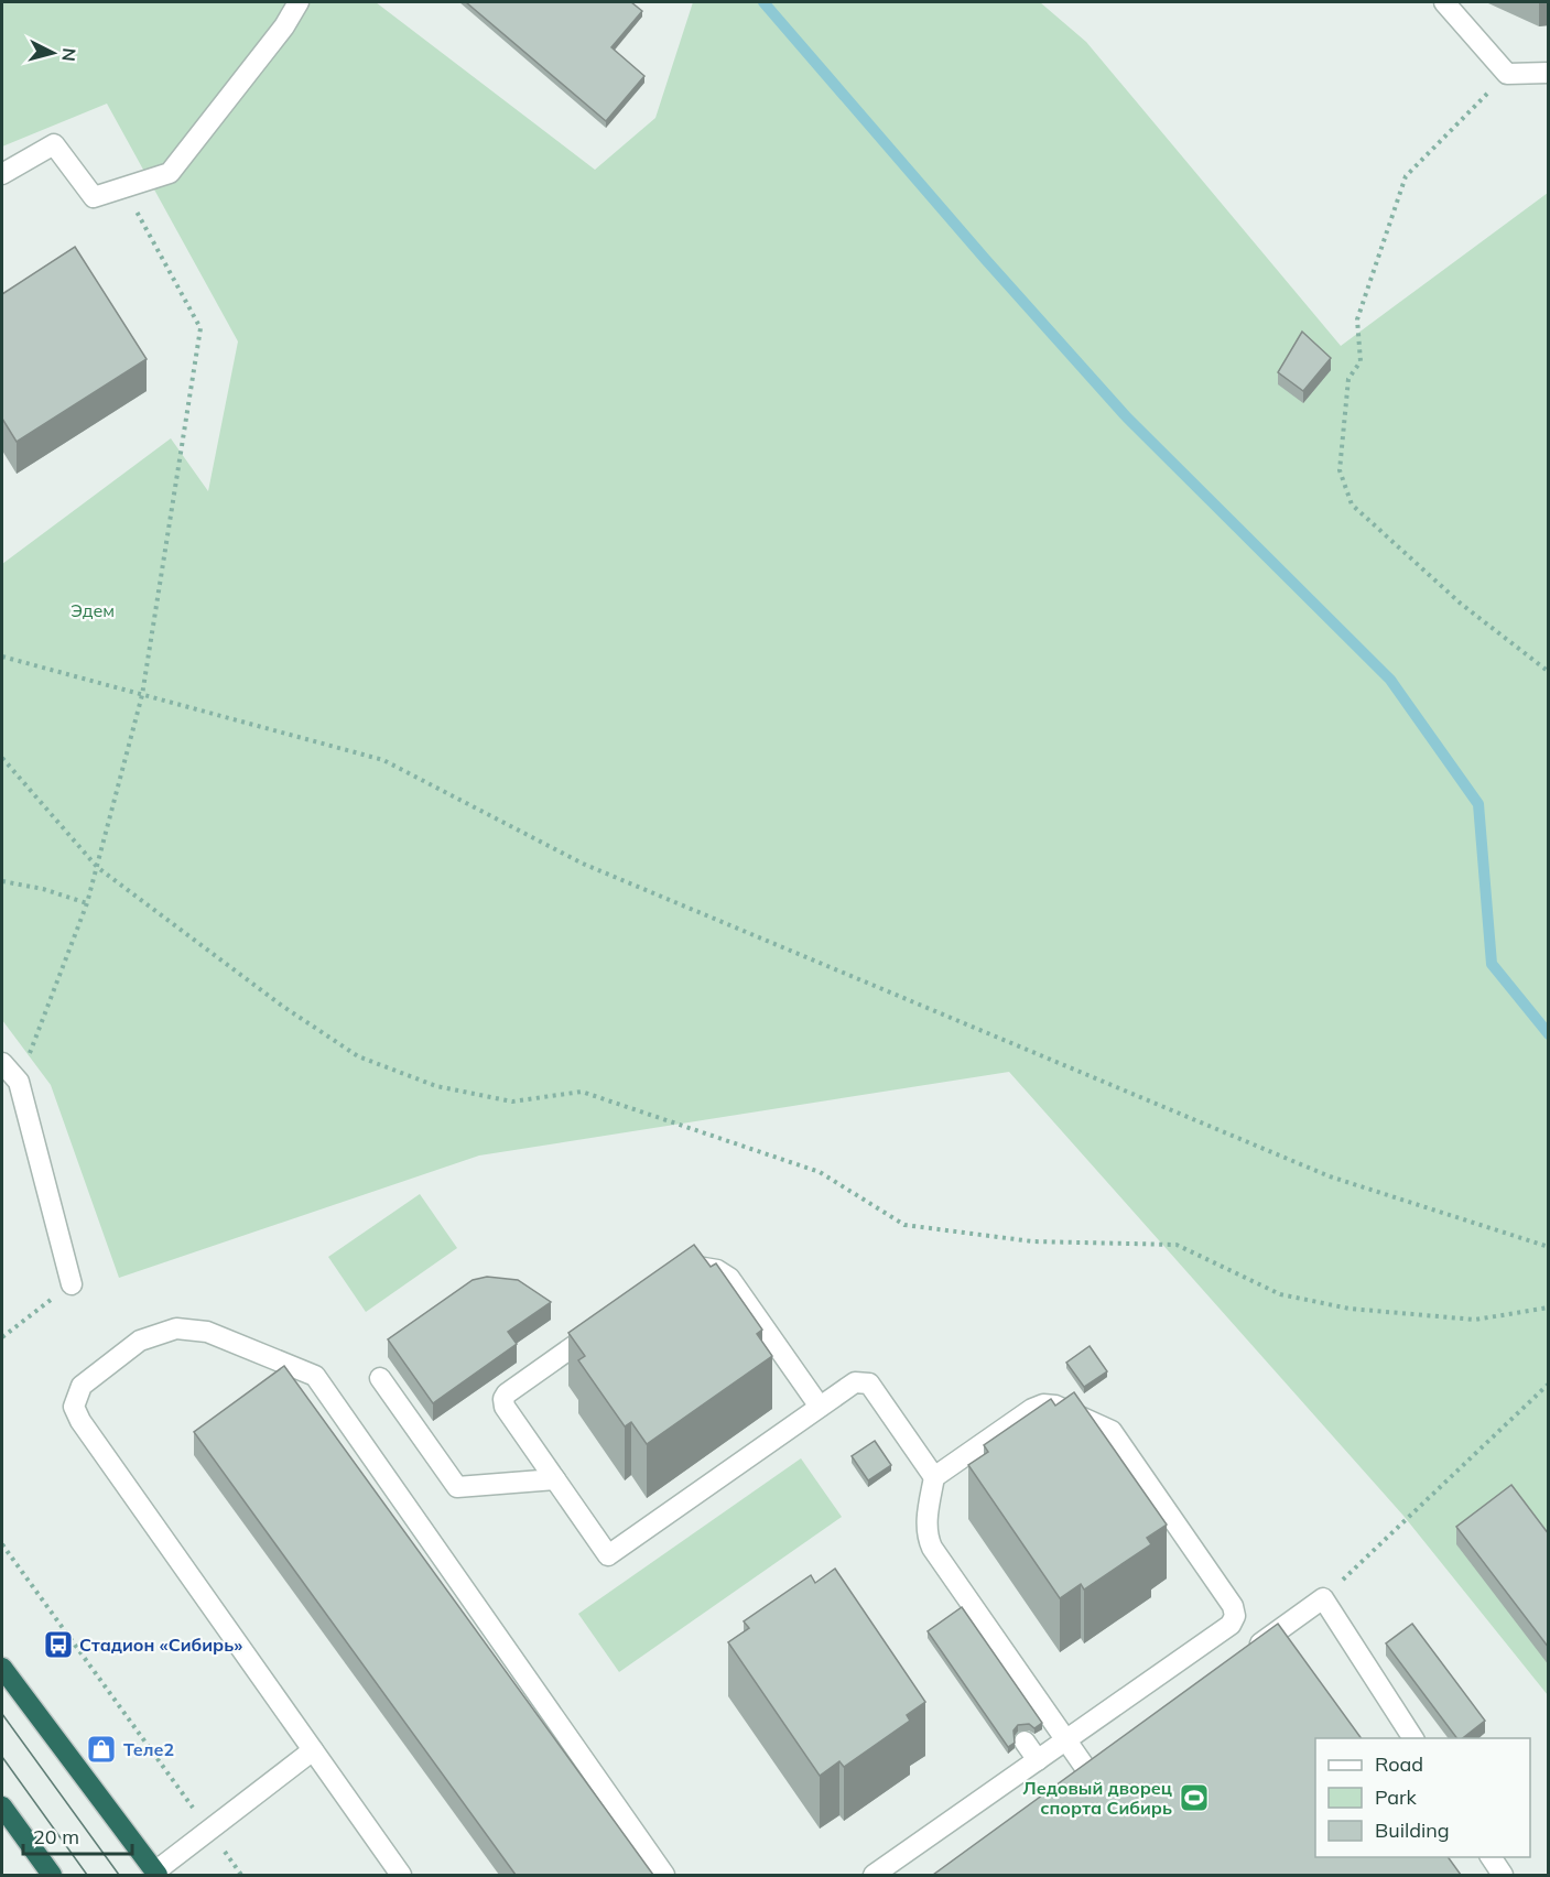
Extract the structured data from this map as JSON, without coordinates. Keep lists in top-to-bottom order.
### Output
{
  "parks": ["Эдем"],
  "places": {
    "bus stop": ["Стадион «Сибирь»"],
    "shop": ["Теле2"],
    "sports": ["Ледовый дворец спорта Сибирь"]
  },
  "legend": ["Road", "Park", "Building"],
  "scale_bar": "20 m",
  "north": "right"
}
